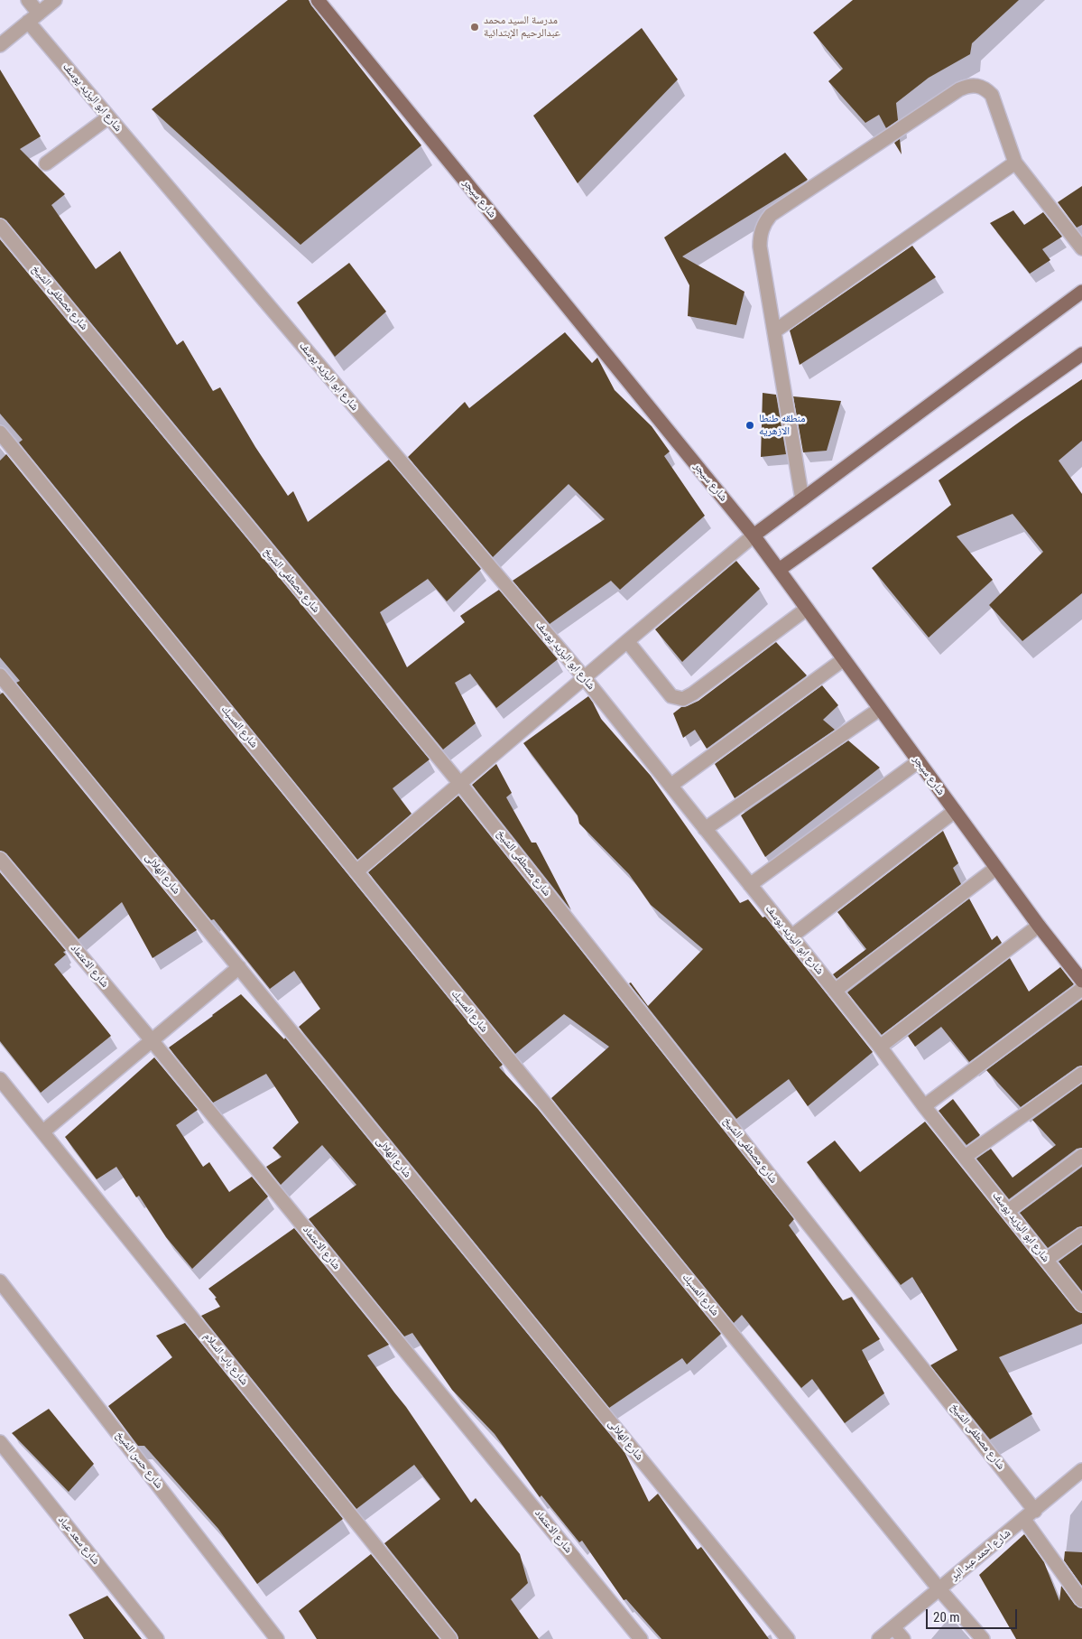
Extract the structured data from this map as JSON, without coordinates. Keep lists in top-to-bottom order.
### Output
{
  "streets": {
    "main road": ["شارع سيجر"],
    "street": [
      "شارع ابو اليزيد يوسف",
      "شارع مصطفى الشيخ",
      "شارع المسبك",
      "شارع الهلالى",
      "شارع الاعتماد",
      "شارع باب السلام",
      "شارع حسن الشيخ",
      "شارع سعد عياد",
      "شارع احمد عبد البر"
    ]
  },
  "crossings": [
    ["شارع مصطفى الشيخ", "شارع احمد عبد البر"],
    ["شارع المسبك", "شارع احمد عبد البر"]
  ],
  "places": ["مدرسة السيد محمد عبدالرحيم الإبتدائية", "منطقه طنطا الازهريه"],
  "scale_bar": "20 m"
}
